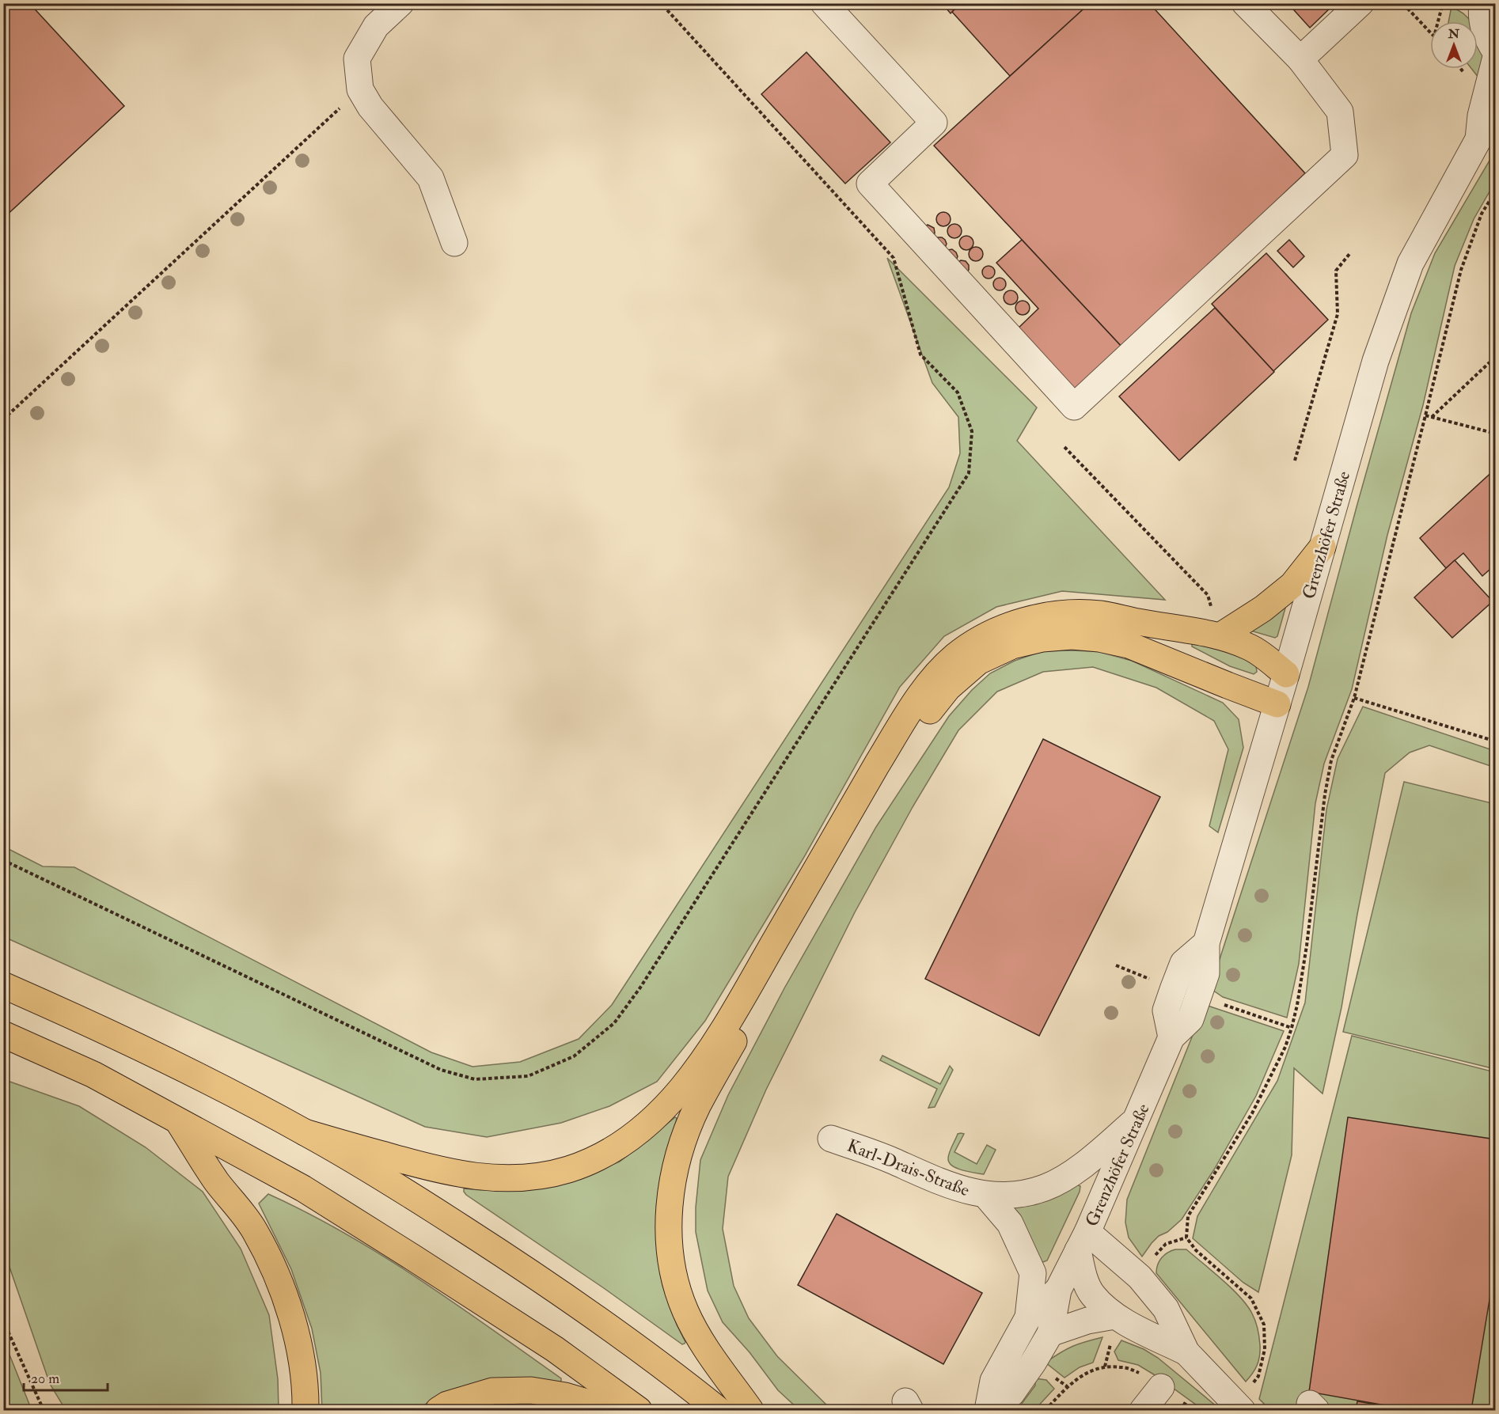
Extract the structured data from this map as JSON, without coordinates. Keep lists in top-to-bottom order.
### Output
{
  "streets": {
    "street": ["Grenzhöfer Straße", "Karl-Drais-Straße"]
  },
  "crossings": [
    ["Grenzhöfer Straße", "Karl-Drais-Straße"]
  ],
  "scale_bar": "20 m",
  "north": "top"
}
